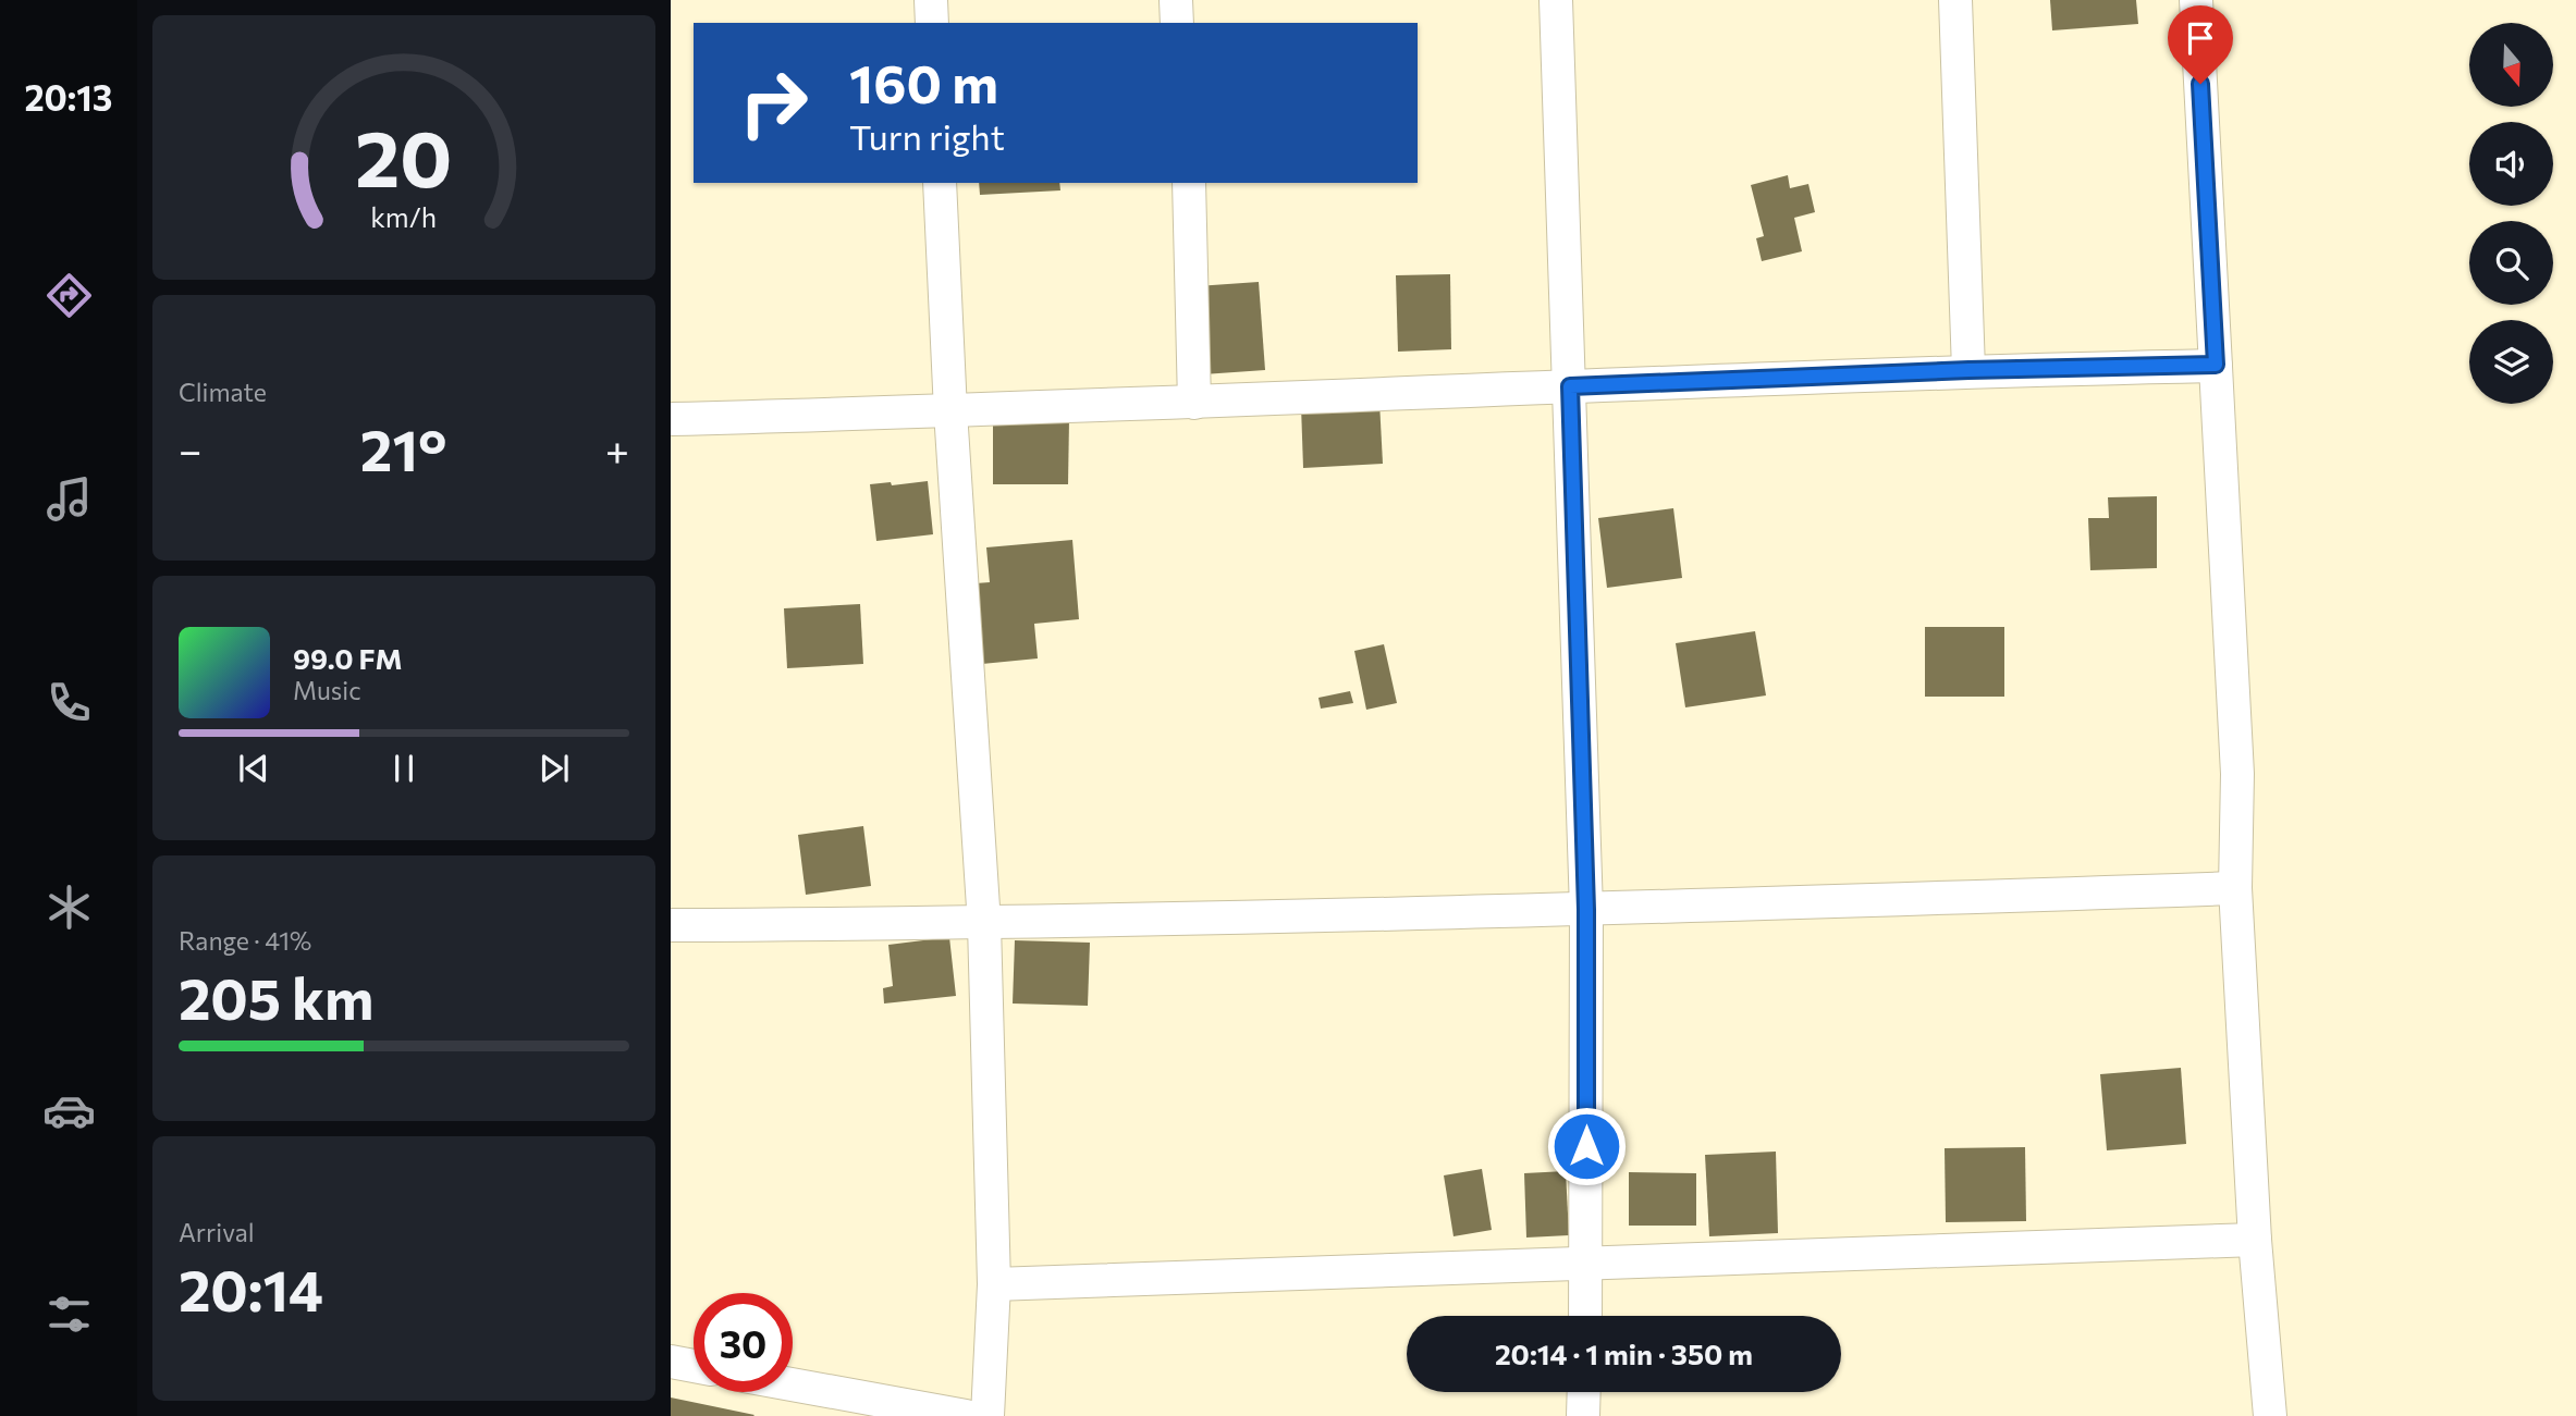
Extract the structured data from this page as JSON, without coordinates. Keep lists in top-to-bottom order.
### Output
{
  "north": "bottom",
  "page": {
    "tabs": "20:13",
    "turn": ["160 m", "Turn right"],
    "tile": [
      "Climate",
      ["Range · 41%", "205 km"],
      ["Arrival", "20:14"]
    ],
    "heat": ["−", "21°", "+"],
    "song": ["99.0 FM", "Music"],
    "limit": "30",
    "trip": "20:14 · 1 min · 350 m",
    "gauge": ["20", "km/h"]
  }
}
